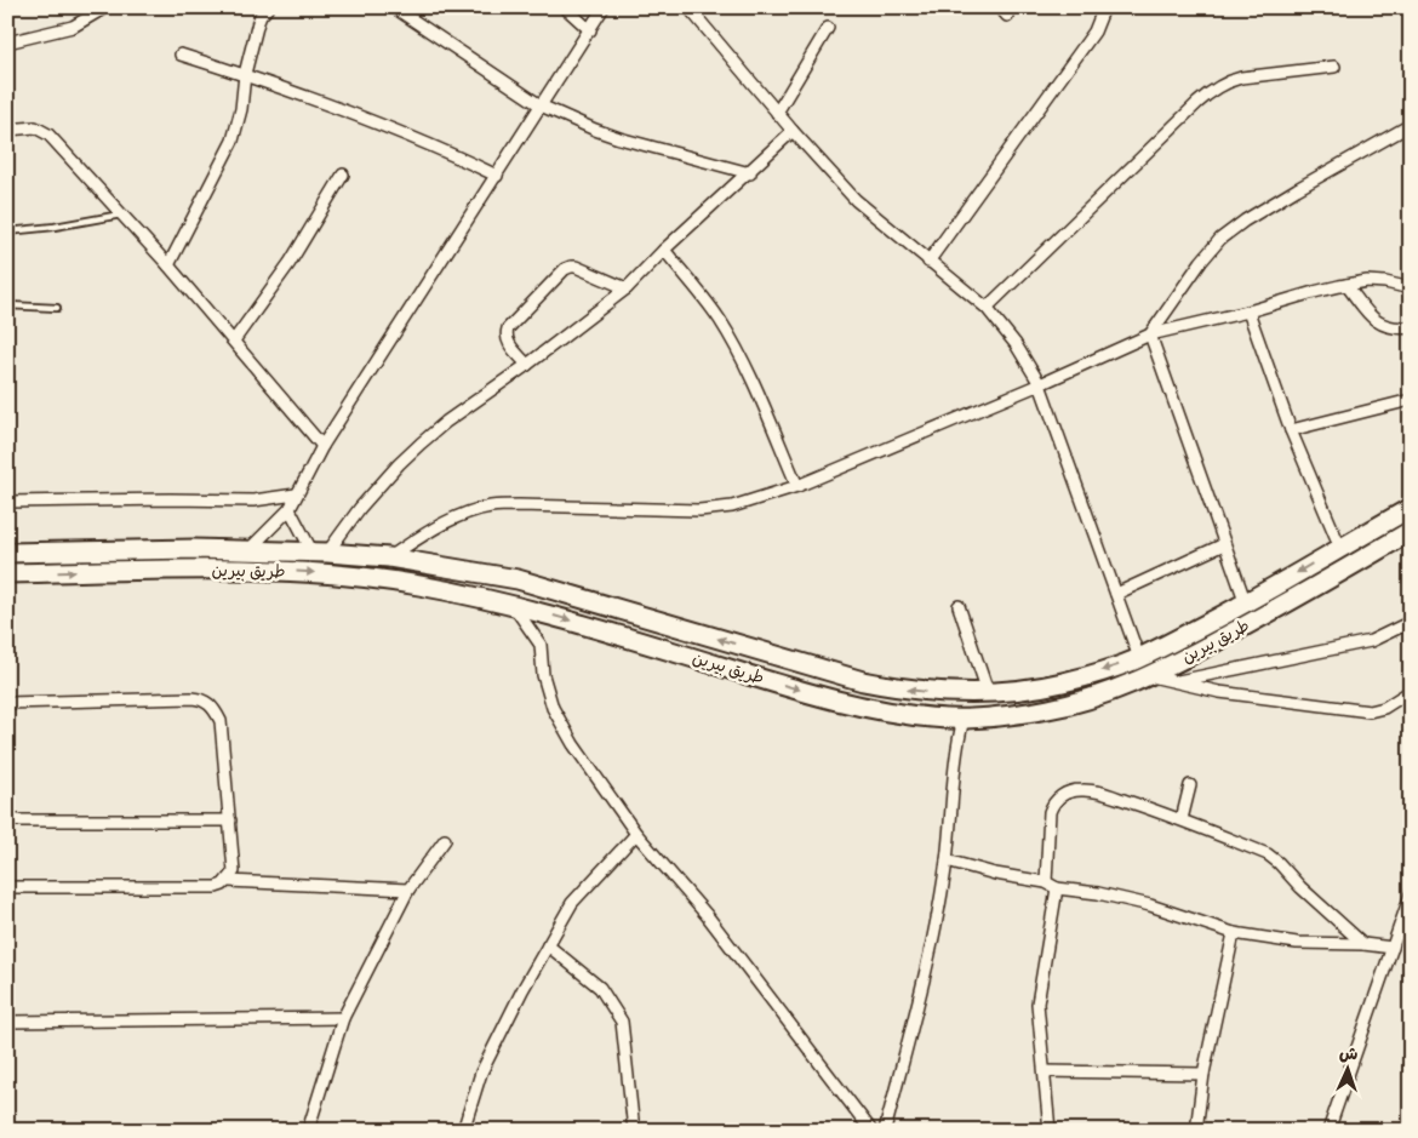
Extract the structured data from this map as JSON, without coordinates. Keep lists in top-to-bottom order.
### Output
{
  "streets": {
    "main road": ["طريق بيرين"]
  },
  "north": "top"
}
